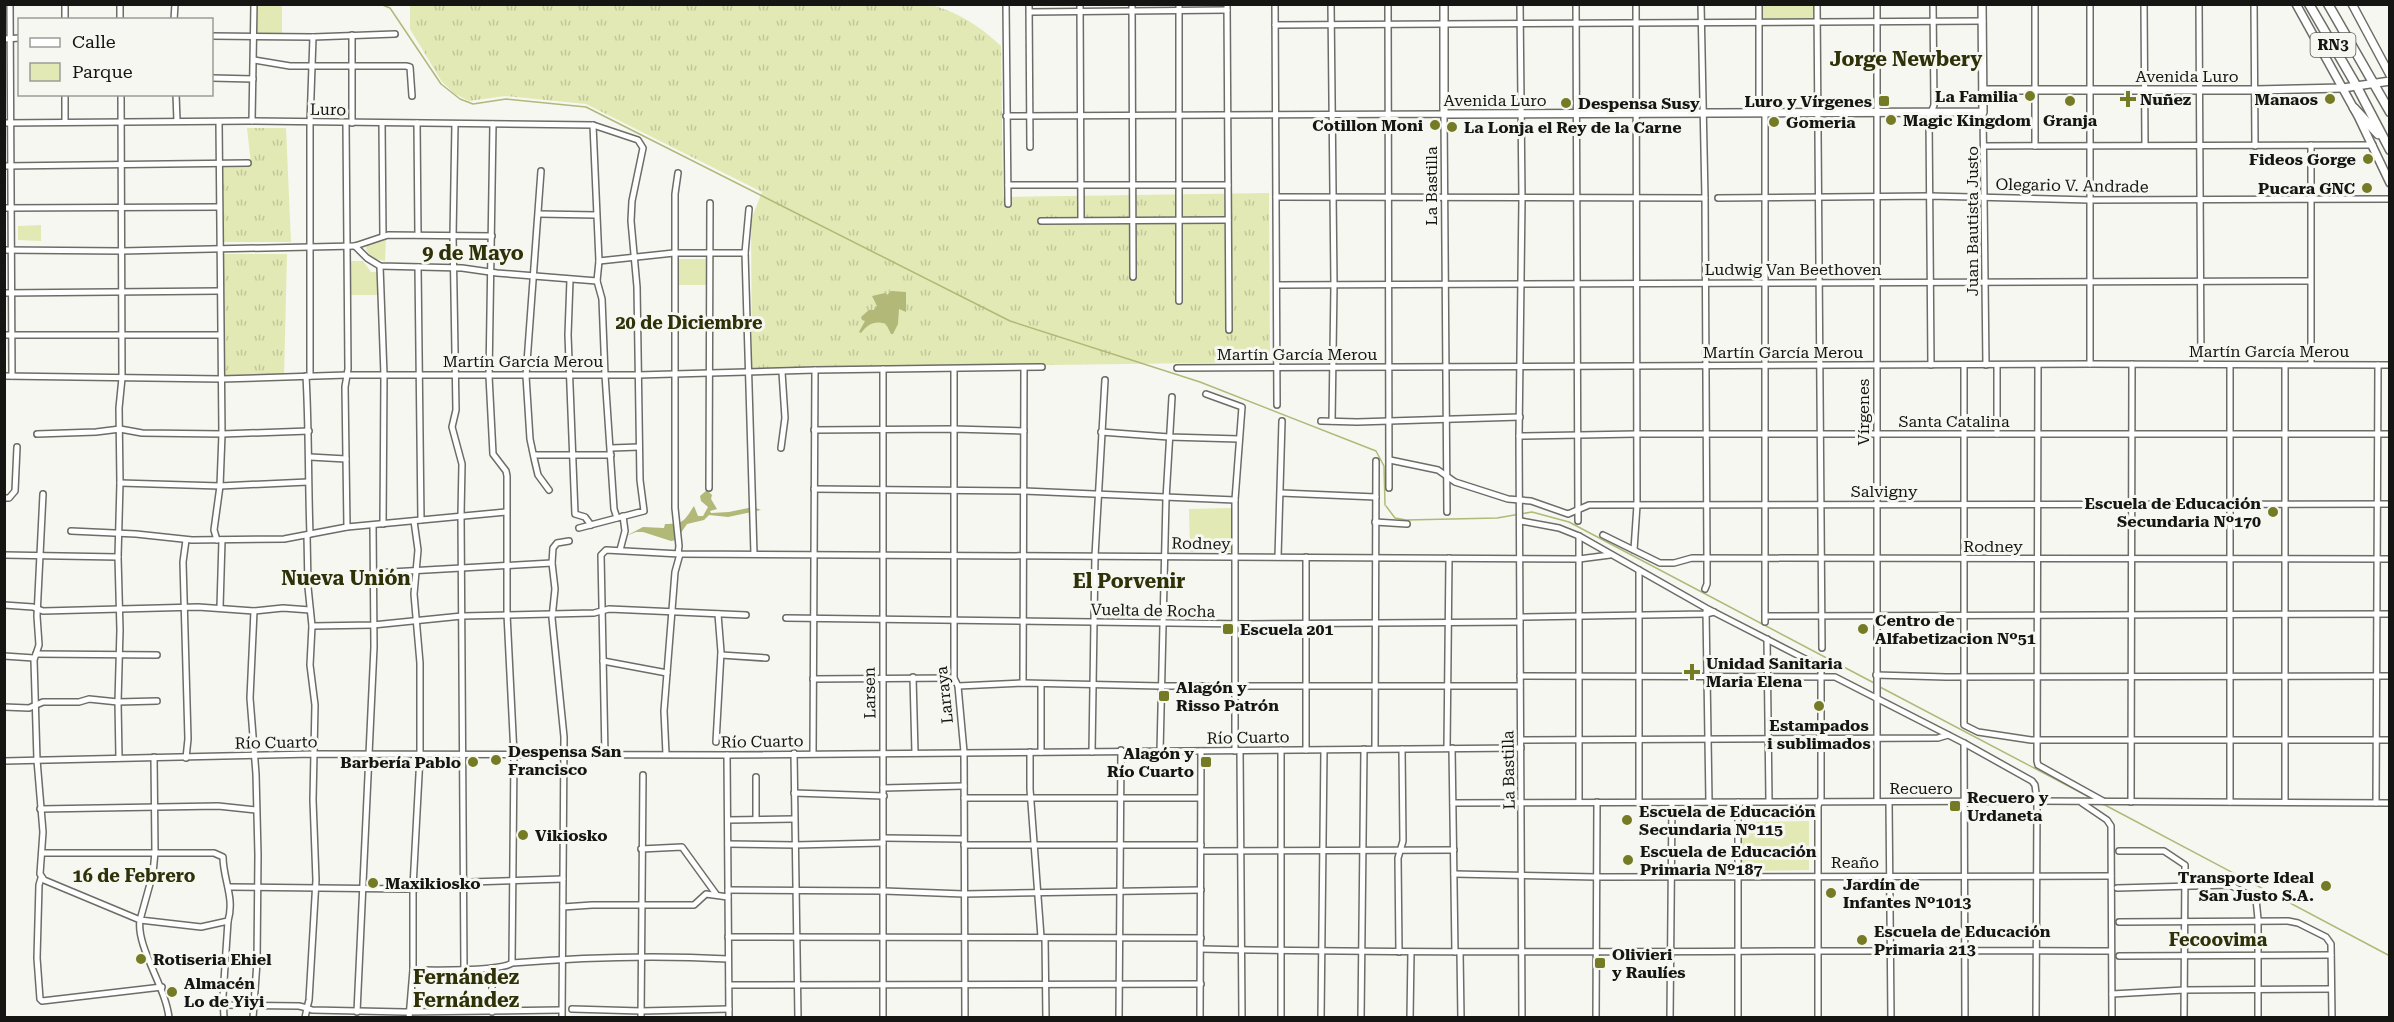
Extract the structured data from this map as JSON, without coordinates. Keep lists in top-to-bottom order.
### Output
{
  "streets": {
    "highway": ["RN3"],
    "street": [
      "Avenida Luro",
      "Luro",
      "Olegario V. Andrade",
      "La Bastilla",
      "Juan Bautista Justo",
      "Ludwig Van Beethoven",
      "Martín García Merou",
      "Vírgenes",
      "Santa Catalina",
      "Salvigny",
      "Rodney",
      "Vuelta de Rocha",
      "Larsen",
      "Larraya",
      "Río Cuarto",
      "Recuero",
      "Reaño"
    ]
  },
  "crossings": [
    ["RN3", "Avenida Luro"],
    ["Avenida Luro", "La Bastilla"],
    ["Avenida Luro", "Juan Bautista Justo"],
    ["Avenida Luro", "Vírgenes"],
    ["Olegario V. Andrade", "Juan Bautista Justo"],
    ["Olegario V. Andrade", "Vírgenes"],
    ["La Bastilla", "Ludwig Van Beethoven"],
    ["La Bastilla", "Martín García Merou"],
    ["La Bastilla", "Salvigny"],
    ["La Bastilla", "Rodney"],
    ["La Bastilla", "Vuelta de Rocha"],
    ["La Bastilla", "Río Cuarto"],
    ["La Bastilla", "Recuero"],
    ["La Bastilla", "Reaño"],
    ["Juan Bautista Justo", "Ludwig Van Beethoven"],
    ["Juan Bautista Justo", "Martín García Merou"],
    ["Ludwig Van Beethoven", "Vírgenes"],
    ["Martín García Merou", "Vírgenes"],
    ["Martín García Merou", "Larsen"],
    ["Martín García Merou", "Larraya"],
    ["Vírgenes", "Santa Catalina"],
    ["Vírgenes", "Salvigny"],
    ["Vírgenes", "Rodney"],
    ["Rodney", "Larsen"],
    ["Rodney", "Larraya"],
    ["Vuelta de Rocha", "Larsen"],
    ["Vuelta de Rocha", "Larraya"],
    ["Larsen", "Río Cuarto"],
    ["Larraya", "Río Cuarto"]
  ],
  "districts": [
    "Jorge Newbery",
    "9 de Mayo",
    "20 de Diciembre",
    "Nueva Unión",
    "El Porvenir",
    "16 de Febrero",
    "Fecoovima",
    "Fernández Fernández"
  ],
  "places": {
    "other": [
      "La Familia",
      "Manaos",
      "Granja",
      "Despensa Susy",
      "Magic Kingdom",
      "Gomeria",
      "Cotillon Moni",
      "La Lonja el Rey de la Carne",
      "Fideos Gorge",
      "Pucara GNC",
      "Escuela de Educación Secundaria Nº170",
      "Centro de Alfabetizacion Nº51",
      "Estampados i sublimados",
      "Despensa San Francisco",
      "Barbería Pablo",
      "Escuela de Educación Secundaria Nº115",
      "Vikiosko",
      "Escuela de Educación Primaria Nº187",
      "Maxikiosko",
      "Transporte Ideal San Justo S.A.",
      "Jardín de Infantes Nº1013",
      "Escuela de Educación Primaria 213",
      "Rotiseria Ehiel",
      "Almacén Lo de Yiyi"
    ],
    "health": ["Nuñez", "Unidad Sanitaria Maria Elena"],
    "transit": [
      "Luro y Vírgenes",
      "Escuela 201",
      "Alagón y Risso Patrón",
      "Alagón y Río Cuarto",
      "Recuero y Urdaneta",
      "Olivieri y Raulíes"
    ]
  },
  "legend": ["Calle", "Parque"]
}
